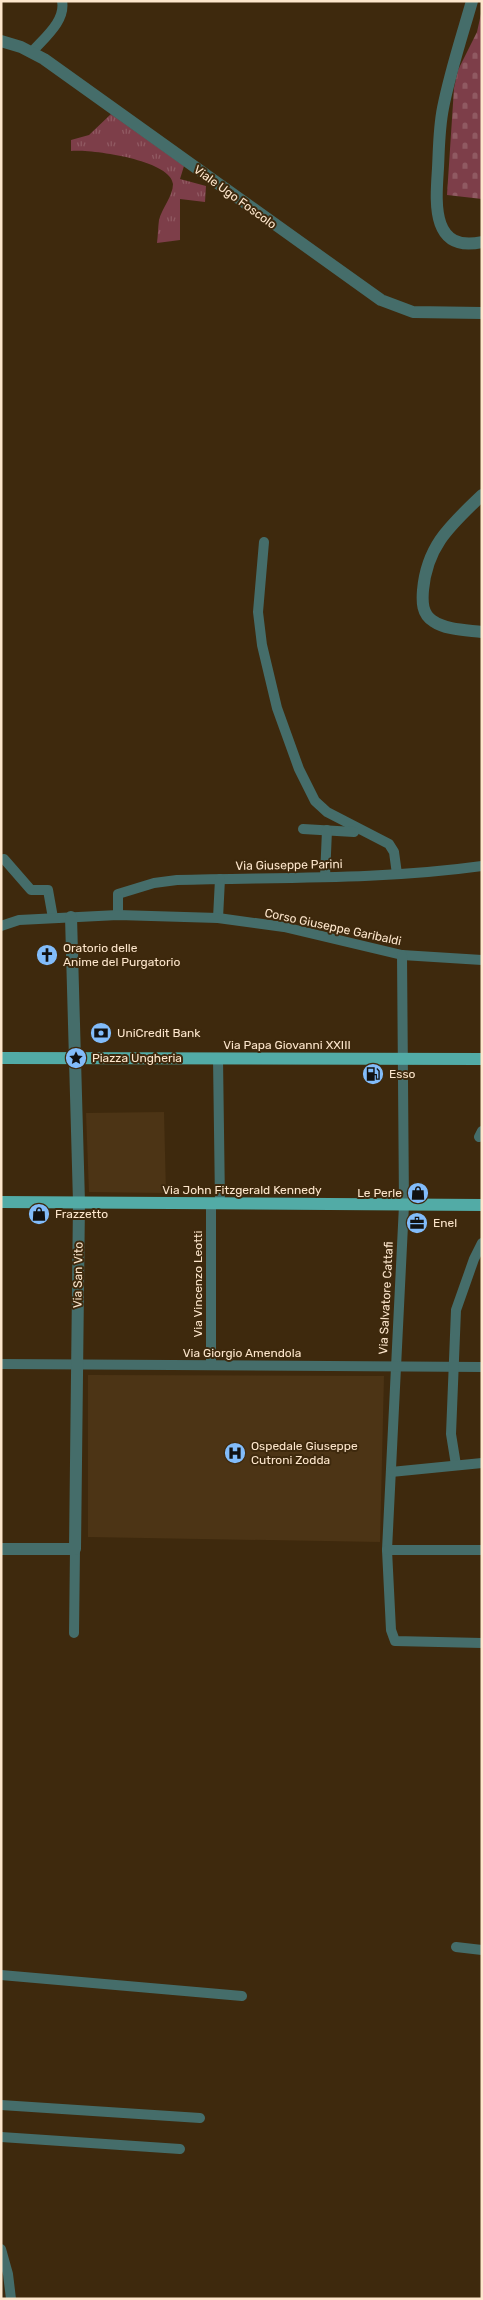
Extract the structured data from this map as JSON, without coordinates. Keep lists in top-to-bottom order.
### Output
{
  "streets": {
    "main road": ["Via Papa Giovanni XXIII", "Via John Fitzgerald Kennedy"],
    "street": [
      "Viale Ugo Foscolo",
      "Via Giuseppe Parini",
      "Corso Giuseppe Garibaldi",
      "Via San Vito",
      "Via Vincenzo Leotti",
      "Via Salvatore Cattafi",
      "Via Giorgio Amendola"
    ]
  },
  "crossings": [
    ["Via Giuseppe Parini", "Corso Giuseppe Garibaldi"],
    ["Corso Giuseppe Garibaldi", "Via San Vito"],
    ["Corso Giuseppe Garibaldi", "Via Salvatore Cattafi"],
    ["Via Papa Giovanni XXIII", "Via San Vito"],
    ["Via Papa Giovanni XXIII", "Via Vincenzo Leotti"],
    ["Via Papa Giovanni XXIII", "Via Salvatore Cattafi"],
    ["Via John Fitzgerald Kennedy", "Via San Vito"],
    ["Via John Fitzgerald Kennedy", "Via Vincenzo Leotti"],
    ["Via John Fitzgerald Kennedy", "Via Salvatore Cattafi"],
    ["Via San Vito", "Via Giorgio Amendola"],
    ["Via Vincenzo Leotti", "Via Giorgio Amendola"],
    ["Via Salvatore Cattafi", "Via Giorgio Amendola"]
  ],
  "places": {
    "church": ["Oratorio delle Anime del Purgatorio"],
    "bank": ["UniCredit Bank"],
    "place": ["Piazza Ungheria"],
    "fuel station": ["Esso"],
    "shop": ["Le Perle", "Frazzetto"],
    "office": ["Enel"],
    "hospital": ["Ospedale Giuseppe Cutroni Zodda"]
  }
}
